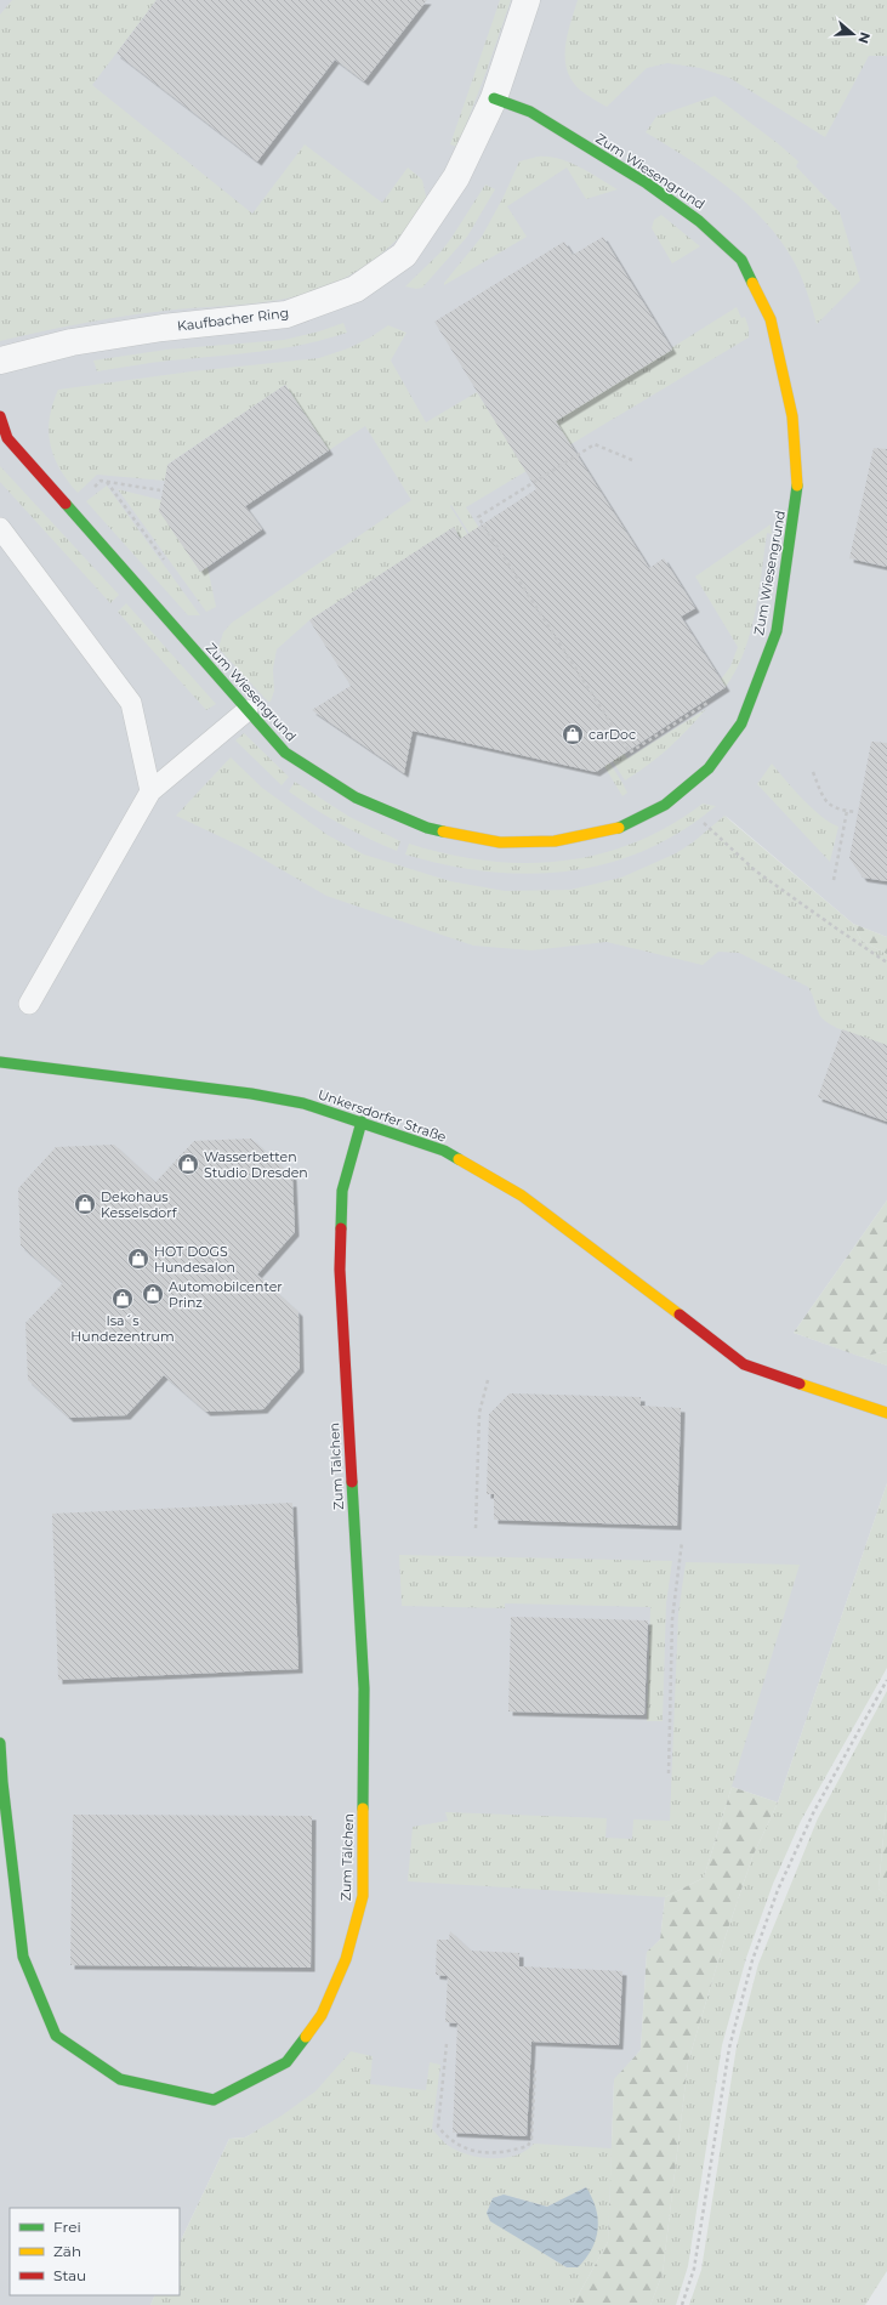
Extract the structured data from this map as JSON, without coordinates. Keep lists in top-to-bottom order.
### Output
{
  "streets": {
    "street": [
      "Zum Wiesengrund",
      "Kaufbacher Ring",
      "Unkersdorfer Straße",
      "Zum Tälchen"
    ]
  },
  "crossings": [
    ["Zum Wiesengrund", "Kaufbacher Ring"],
    ["Unkersdorfer Straße", "Zum Tälchen"]
  ],
  "places": {
    "shop": [
      "carDoc",
      "Wasserbetten Studio Dresden",
      "Dekohaus Kesselsdorf",
      "HOT DOGS Hundesalon",
      "Automobilcenter Prinz",
      "Isa´s Hundezentrum"
    ]
  },
  "legend": ["Frei", "Zäh", "Stau"],
  "north": "right"
}
